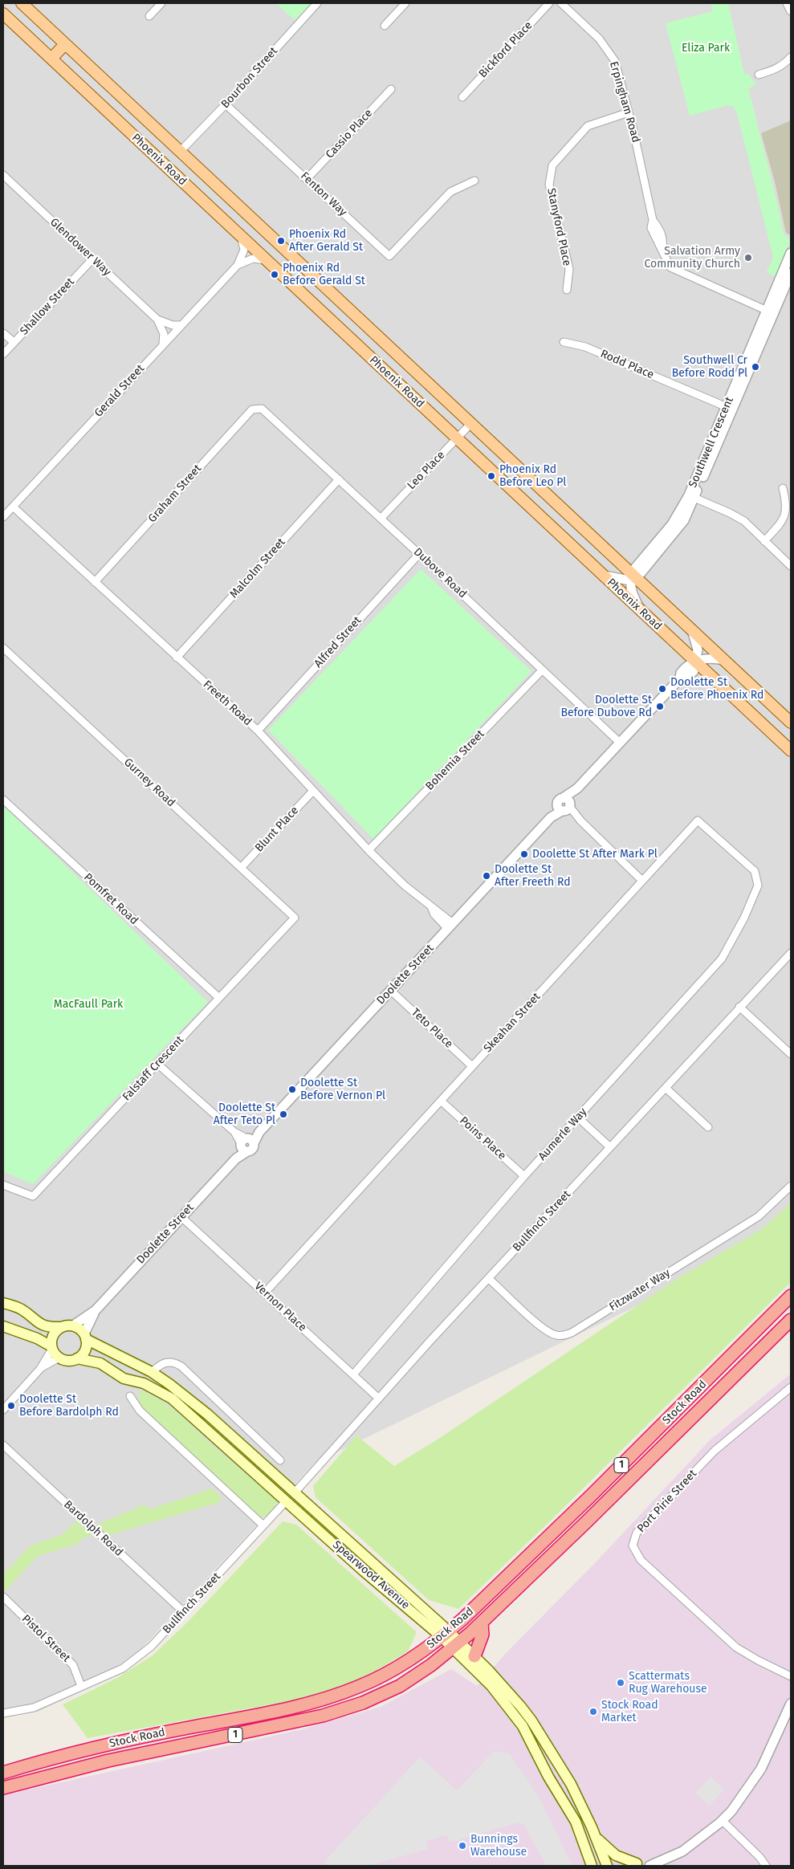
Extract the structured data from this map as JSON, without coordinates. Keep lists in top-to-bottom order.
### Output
{
  "streets": {
    "highway": ["Stock Road", "1"],
    "main road": ["Phoenix Road", "Spearwood Avenue"],
    "street": [
      "Bickford Place",
      "Bourbon Street",
      "Erpingham Road",
      "Cassio Place",
      "Fenton Way",
      "Stanyford Place",
      "Glendower Way",
      "Shallow Street",
      "Rodd Place",
      "Gerald Street",
      "Southwell Crescent",
      "Leo Place",
      "Graham Street",
      "Malcolm Street",
      "Dubove Road",
      "Alfred Street",
      "Freeth Road",
      "Bohemia Street",
      "Gurney Road",
      "Blunt Place",
      "Pomfret Road",
      "Doolette Street",
      "Skeahan Street",
      "Teto Place",
      "Falstaff Crescent",
      "Aumerle Way",
      "Poins Place",
      "Bullfinch Street",
      "Fitzwater Way",
      "Vernon Place",
      "Port Pirie Street",
      "Bardolph Road",
      "Pistol Street"
    ]
  },
  "crossings": [
    ["Bourbon Street", "Phoenix Road"],
    ["Bourbon Street", "Fenton Way"],
    ["Erpingham Road", "Stanyford Place"],
    ["Erpingham Road", "Southwell Crescent"],
    ["Cassio Place", "Fenton Way"],
    ["Phoenix Road", "Gerald Street"],
    ["Phoenix Road", "Southwell Crescent"],
    ["Phoenix Road", "Leo Place"],
    ["Phoenix Road", "Doolette Street"],
    ["Glendower Way", "Shallow Street"],
    ["Glendower Way", "Gerald Street"],
    ["Rodd Place", "Southwell Crescent"],
    ["Gerald Street", "Freeth Road"],
    ["Leo Place", "Dubove Road"],
    ["Graham Street", "Dubove Road"],
    ["Graham Street", "Freeth Road"],
    ["Malcolm Street", "Dubove Road"],
    ["Malcolm Street", "Freeth Road"],
    ["Dubove Road", "Alfred Street"],
    ["Dubove Road", "Bohemia Street"],
    ["Dubove Road", "Doolette Street"],
    ["Alfred Street", "Freeth Road"],
    ["Freeth Road", "Bohemia Street"],
    ["Freeth Road", "Blunt Place"],
    ["Freeth Road", "Doolette Street"],
    ["Gurney Road", "Blunt Place"],
    ["Gurney Road", "Falstaff Crescent"],
    ["Pomfret Road", "Falstaff Crescent"],
    ["Doolette Street", "Teto Place"],
    ["Doolette Street", "Vernon Place"],
    ["Doolette Street", "Spearwood Avenue"],
    ["Skeahan Street", "Teto Place"],
    ["Skeahan Street", "Aumerle Way"],
    ["Skeahan Street", "Poins Place"],
    ["Skeahan Street", "Vernon Place"],
    ["Aumerle Way", "Poins Place"],
    ["Aumerle Way", "Vernon Place"],
    ["Bullfinch Street", "Fitzwater Way"],
    ["Bullfinch Street", "Vernon Place"],
    ["Bullfinch Street", "Bardolph Road"],
    ["Bullfinch Street", "Spearwood Avenue"],
    ["Bullfinch Street", "Pistol Street"],
    ["Stock Road", "Spearwood Avenue"]
  ],
  "parks": ["Eliza Park", "MacFaull Park"],
  "places": [
    "Phoenix Rd After Gerald St",
    "Salvation Army Community Church",
    "Phoenix Rd Before Gerald St",
    "Southwell Cr Before Rodd Pl",
    "Phoenix Rd Before Leo Pl",
    "Doolette St Before Phoenix Rd",
    "Doolette St Before Dubove Rd",
    "Doolette St After Mark Pl",
    "Doolette St After Freeth Rd",
    "Doolette St Before Vernon Pl",
    "Doolette St After Teto Pl",
    "Doolette St Before Bardolph Rd",
    "Scattermats Rug Warehouse",
    "Stock Road Market",
    "Bunnings Warehouse"
  ]
}
